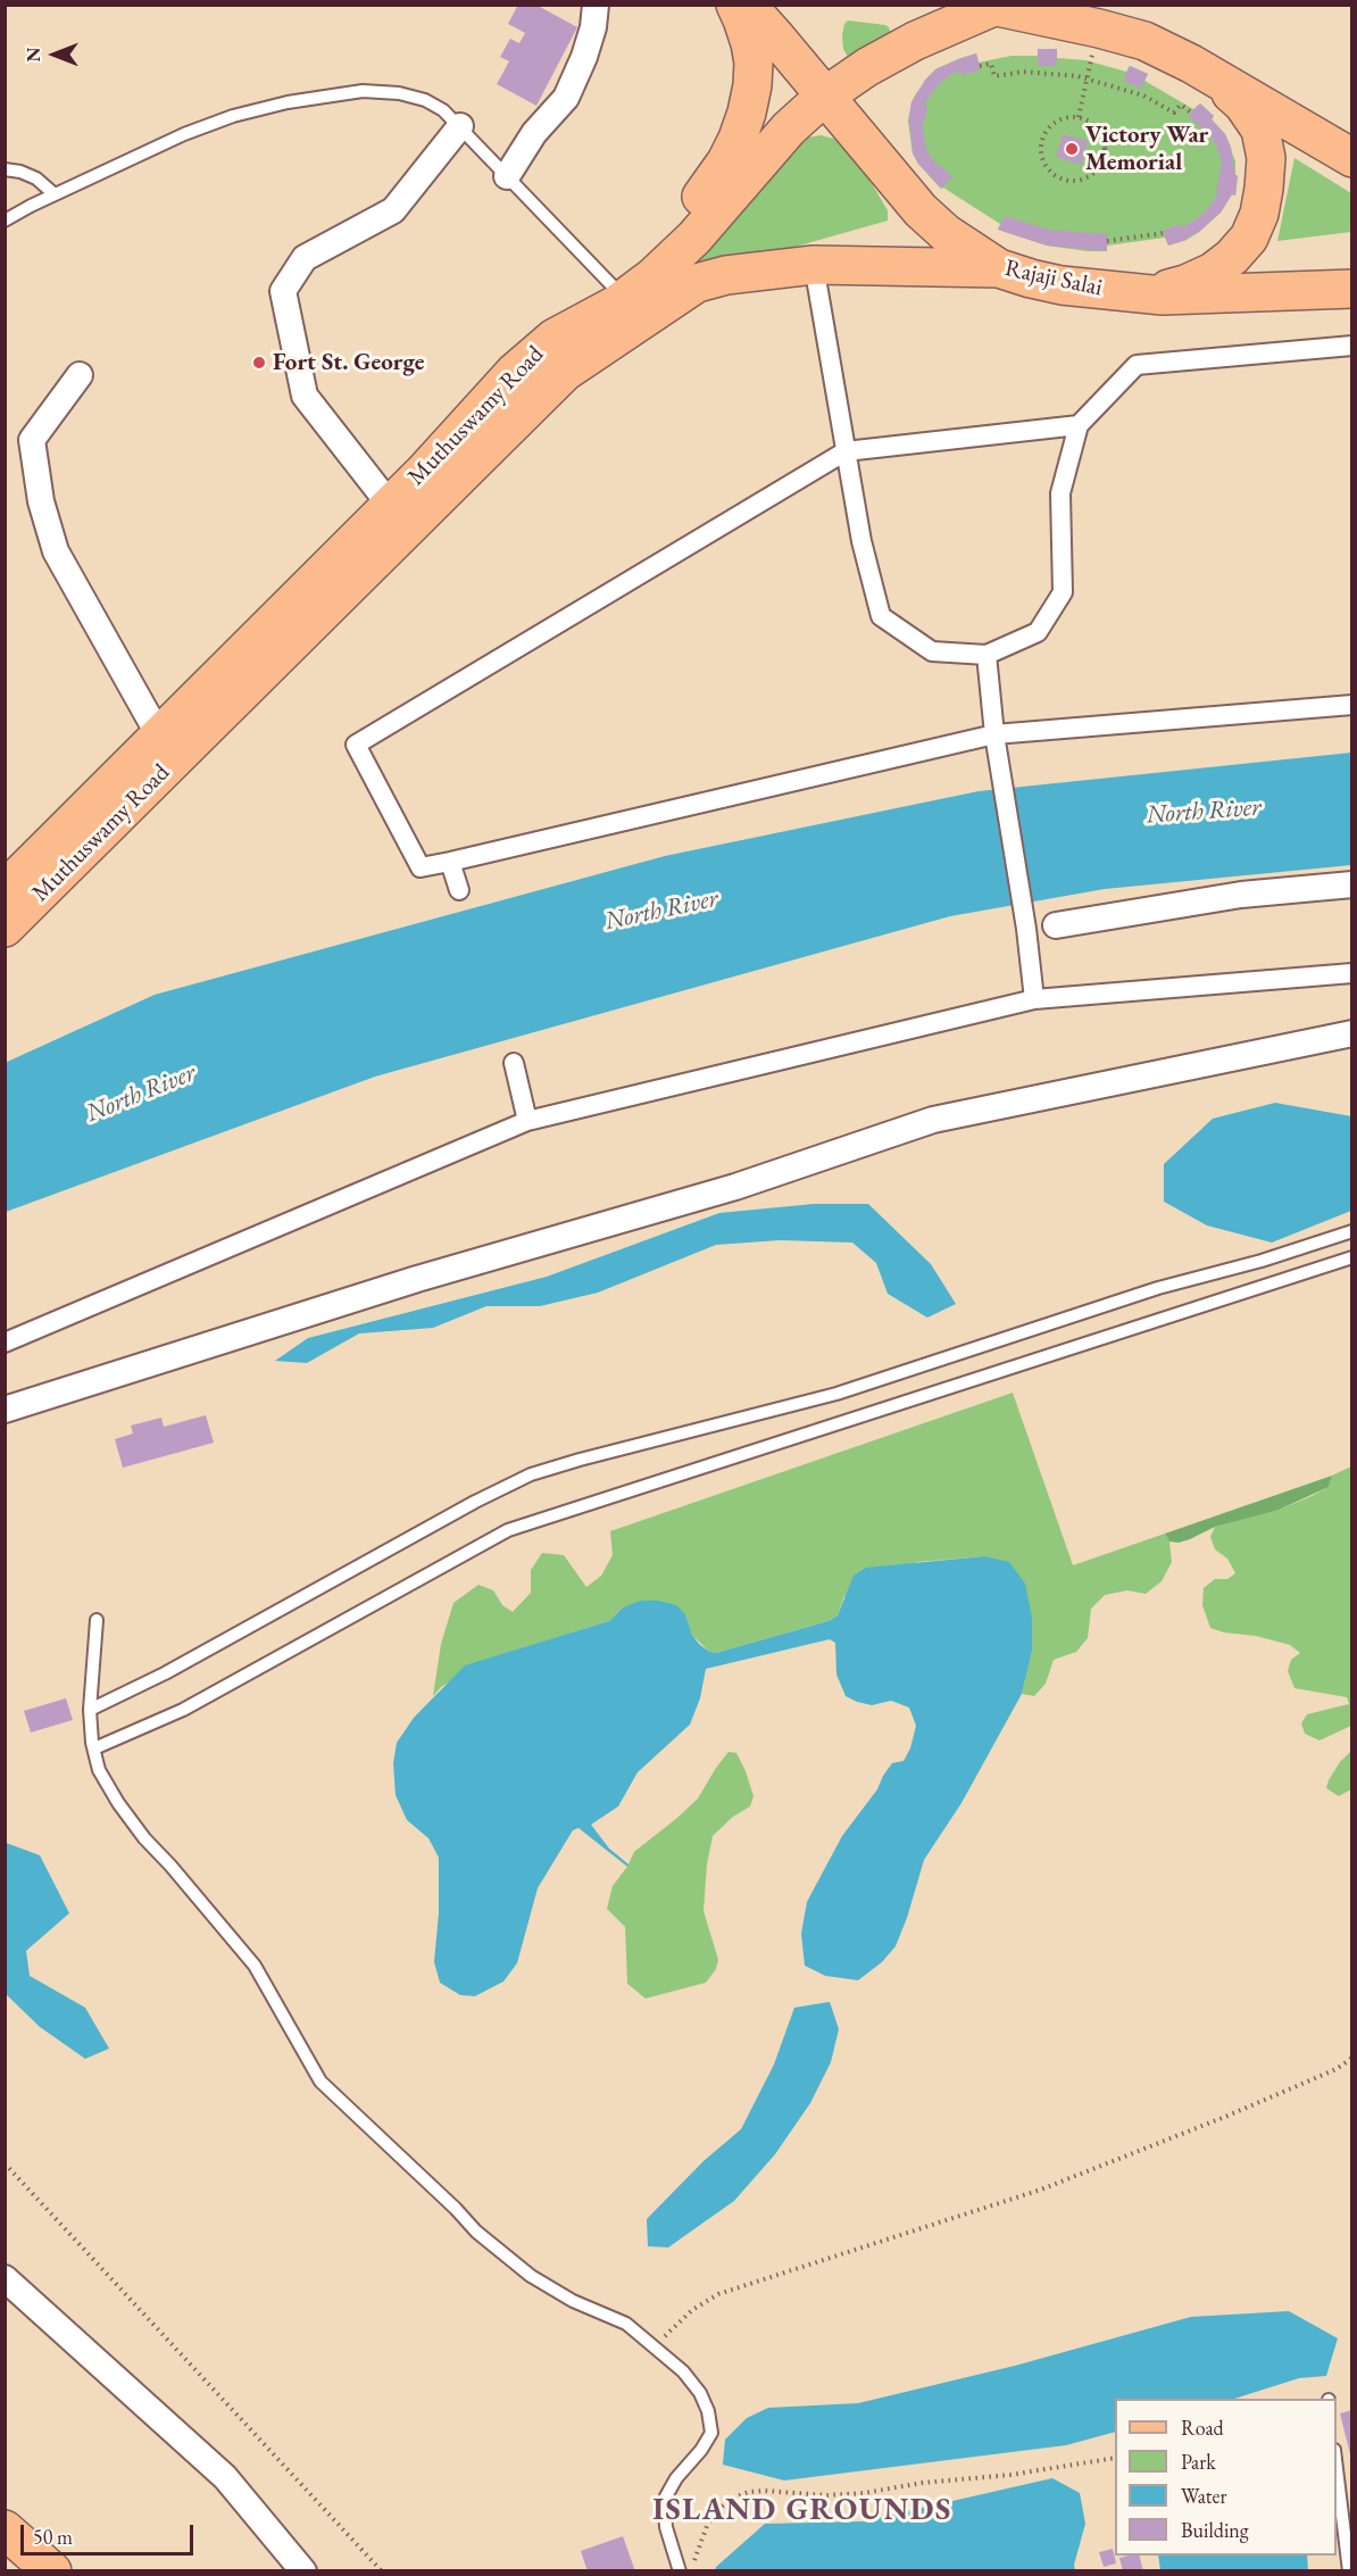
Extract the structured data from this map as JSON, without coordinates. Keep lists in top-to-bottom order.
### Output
{
  "streets": {
    "main road": ["Rajaji Salai", "Muthuswamy Road"]
  },
  "crossings": [
    ["Rajaji Salai", "Muthuswamy Road"]
  ],
  "districts": ["ISLAND GROUNDS"],
  "water": ["North River"],
  "places": ["Victory War Memorial", "Fort St. George"],
  "legend": [
    "Road",
    "Park",
    "Water",
    "Building"
  ],
  "scale_bar": "50 m",
  "north": "left"
}
